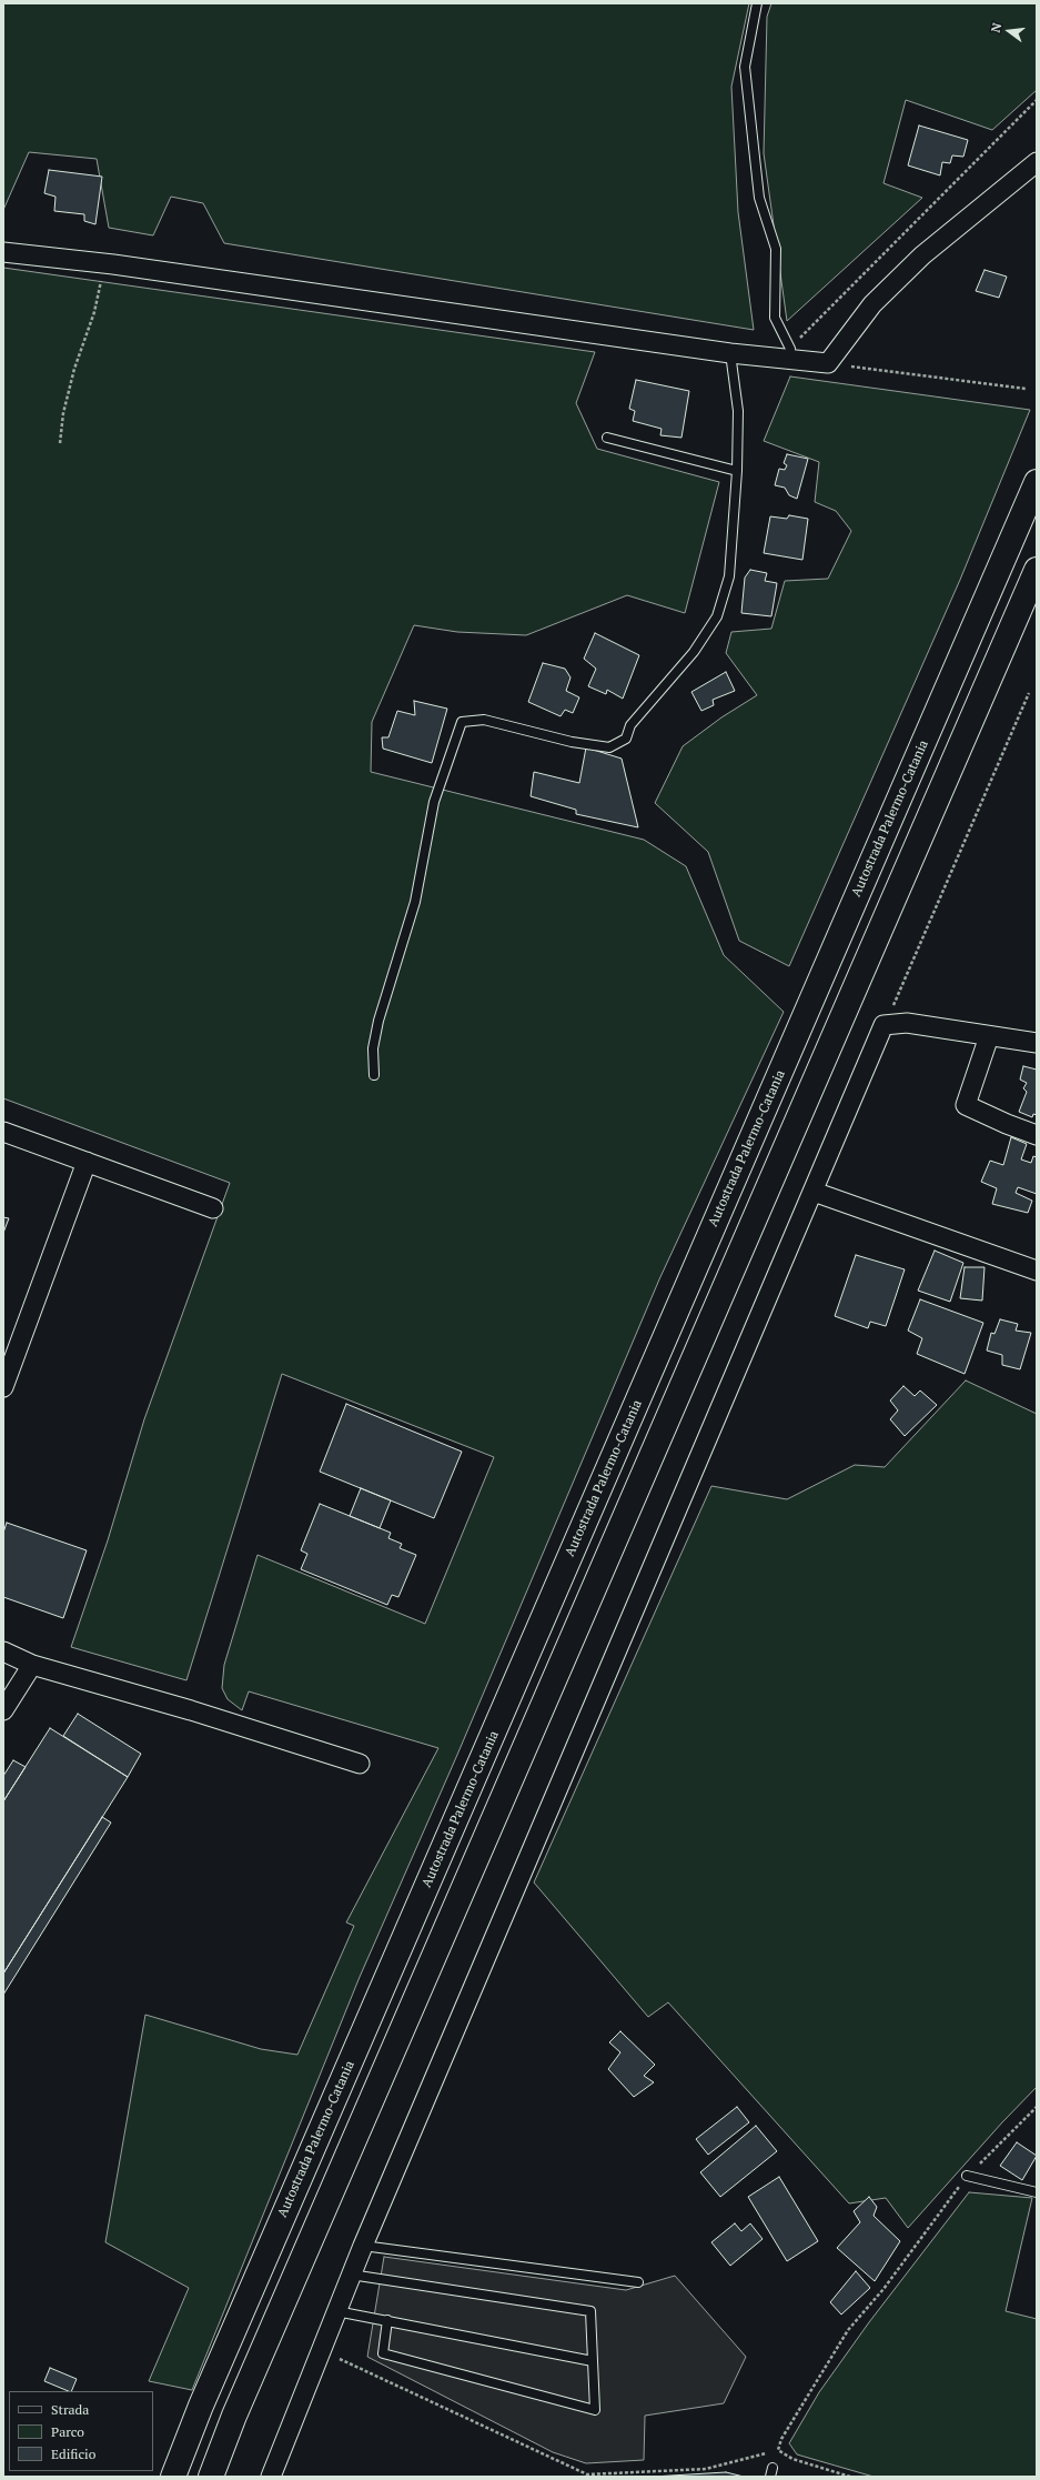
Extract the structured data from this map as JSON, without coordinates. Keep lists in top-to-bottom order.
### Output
{
  "streets": {
    "highway": ["Autostrada Palermo-Catania"]
  },
  "legend": ["Strada", "Parco", "Edificio"],
  "north": "left"
}
